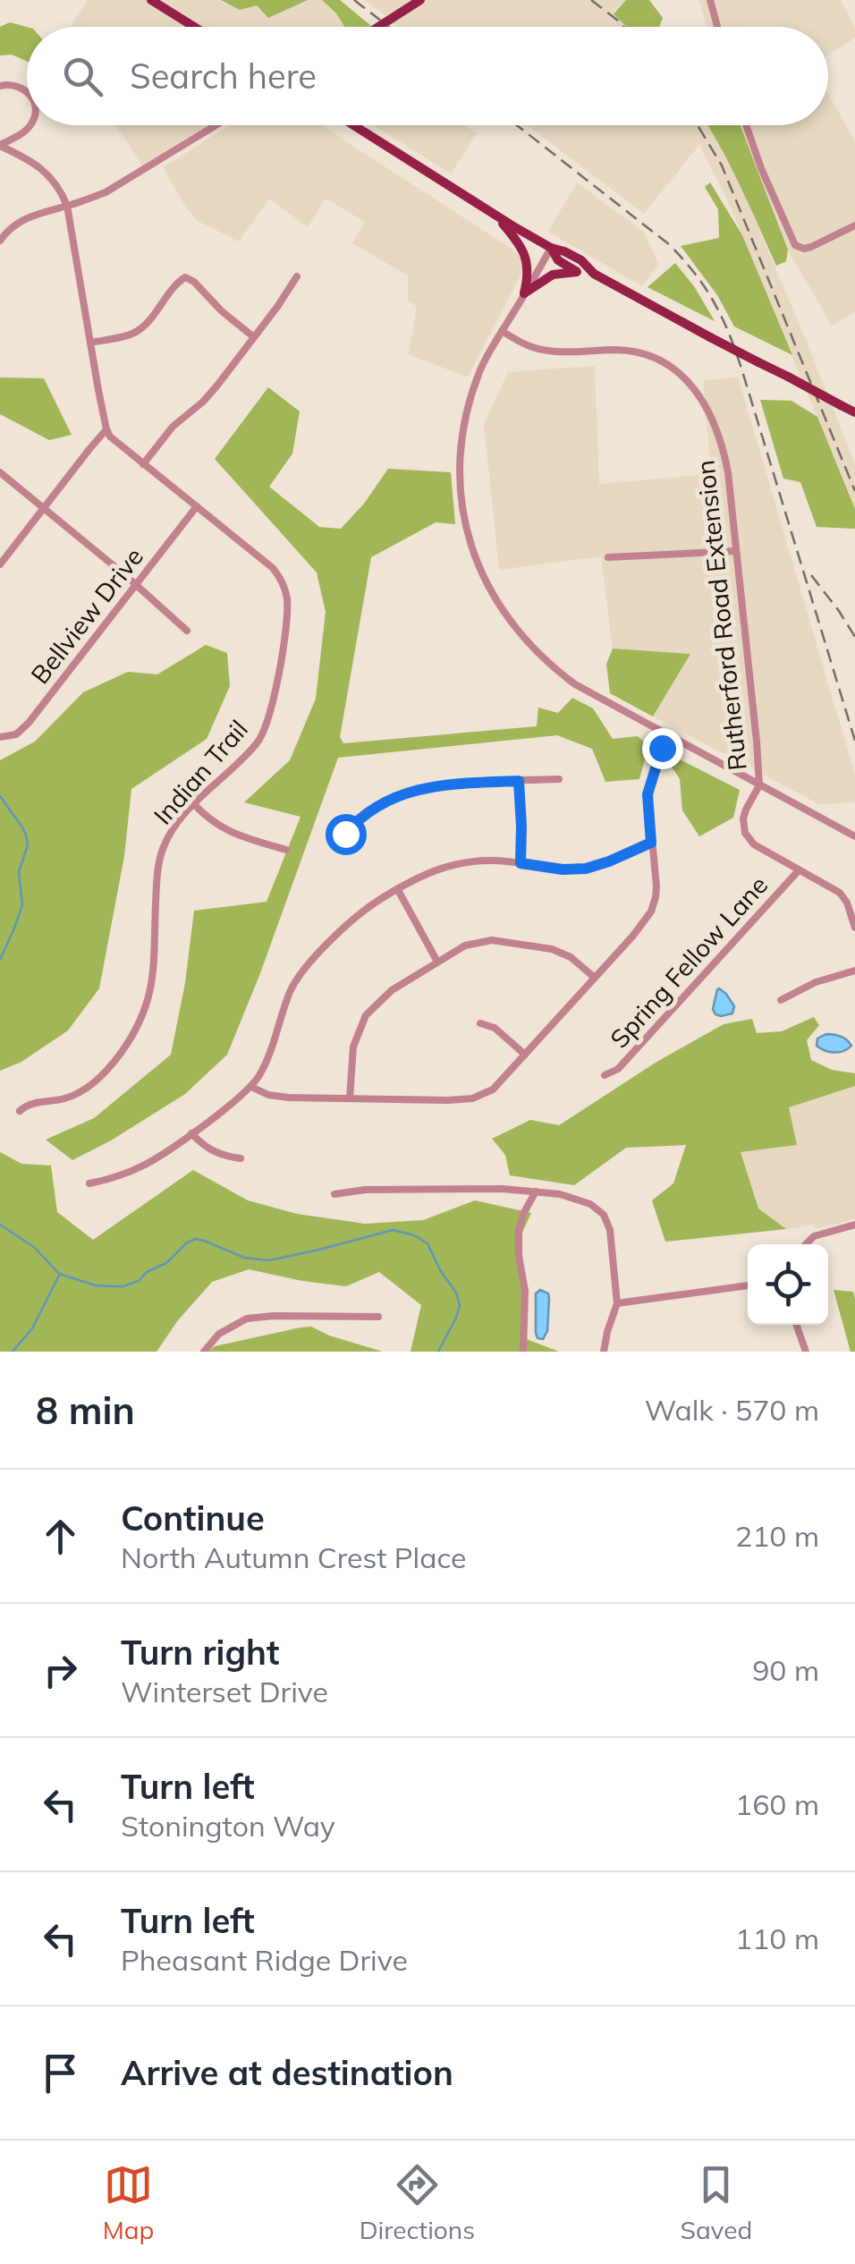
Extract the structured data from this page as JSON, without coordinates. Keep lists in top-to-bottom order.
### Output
{
  "streets": {
    "street": [
      "Bellview Drive",
      "Rutherford Road Extension",
      "Indian Trail",
      "Spring Fellow Lane"
    ]
  },
  "crossings": [
    ["Bellview Drive", "Indian Trail"]
  ],
  "page": {
    "search": "Search here",
    "heading": ["8 min", "Walk · 570 m"],
    "list": [
      ["Continue", "North Autumn Crest Place", "210 m"],
      ["Turn right", "Winterset Drive", "90 m"],
      ["Turn left", "Stonington Way", "160 m"],
      ["Turn left", "Pheasant Ridge Drive", "110 m"],
      "Arrive at destination"
    ],
    "nav": ["Map", "Directions", "Saved"]
  }
}
